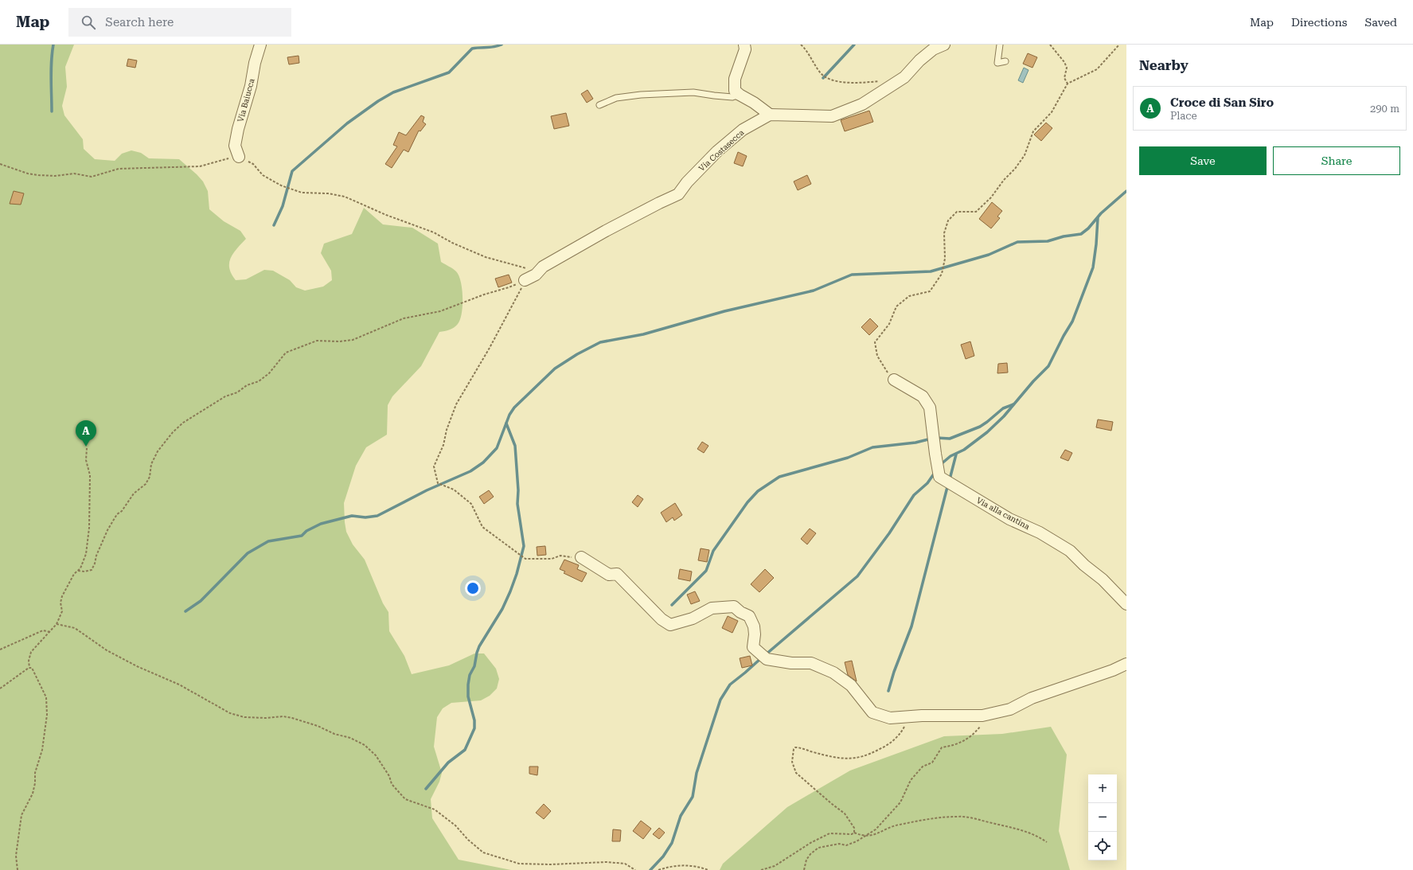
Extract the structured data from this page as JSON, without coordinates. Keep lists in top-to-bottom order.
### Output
{
  "streets": {
    "street": ["Via Baiucca", "Via Costasecca", "Via alla cantina"]
  },
  "page": {
    "header": "Map",
    "search": "Search here",
    "nav": ["Map", "Directions", "Saved"],
    "heading": "Nearby",
    "list": [
      {
        "mark": "A",
        "name": "Croce di San Siro",
        "note": "Place",
        "value": "290 m"
      }
    ],
    "buttons": ["Save", "Share"],
    "pins": "A",
    "map_buttons": ["+", "−"]
  }
}
